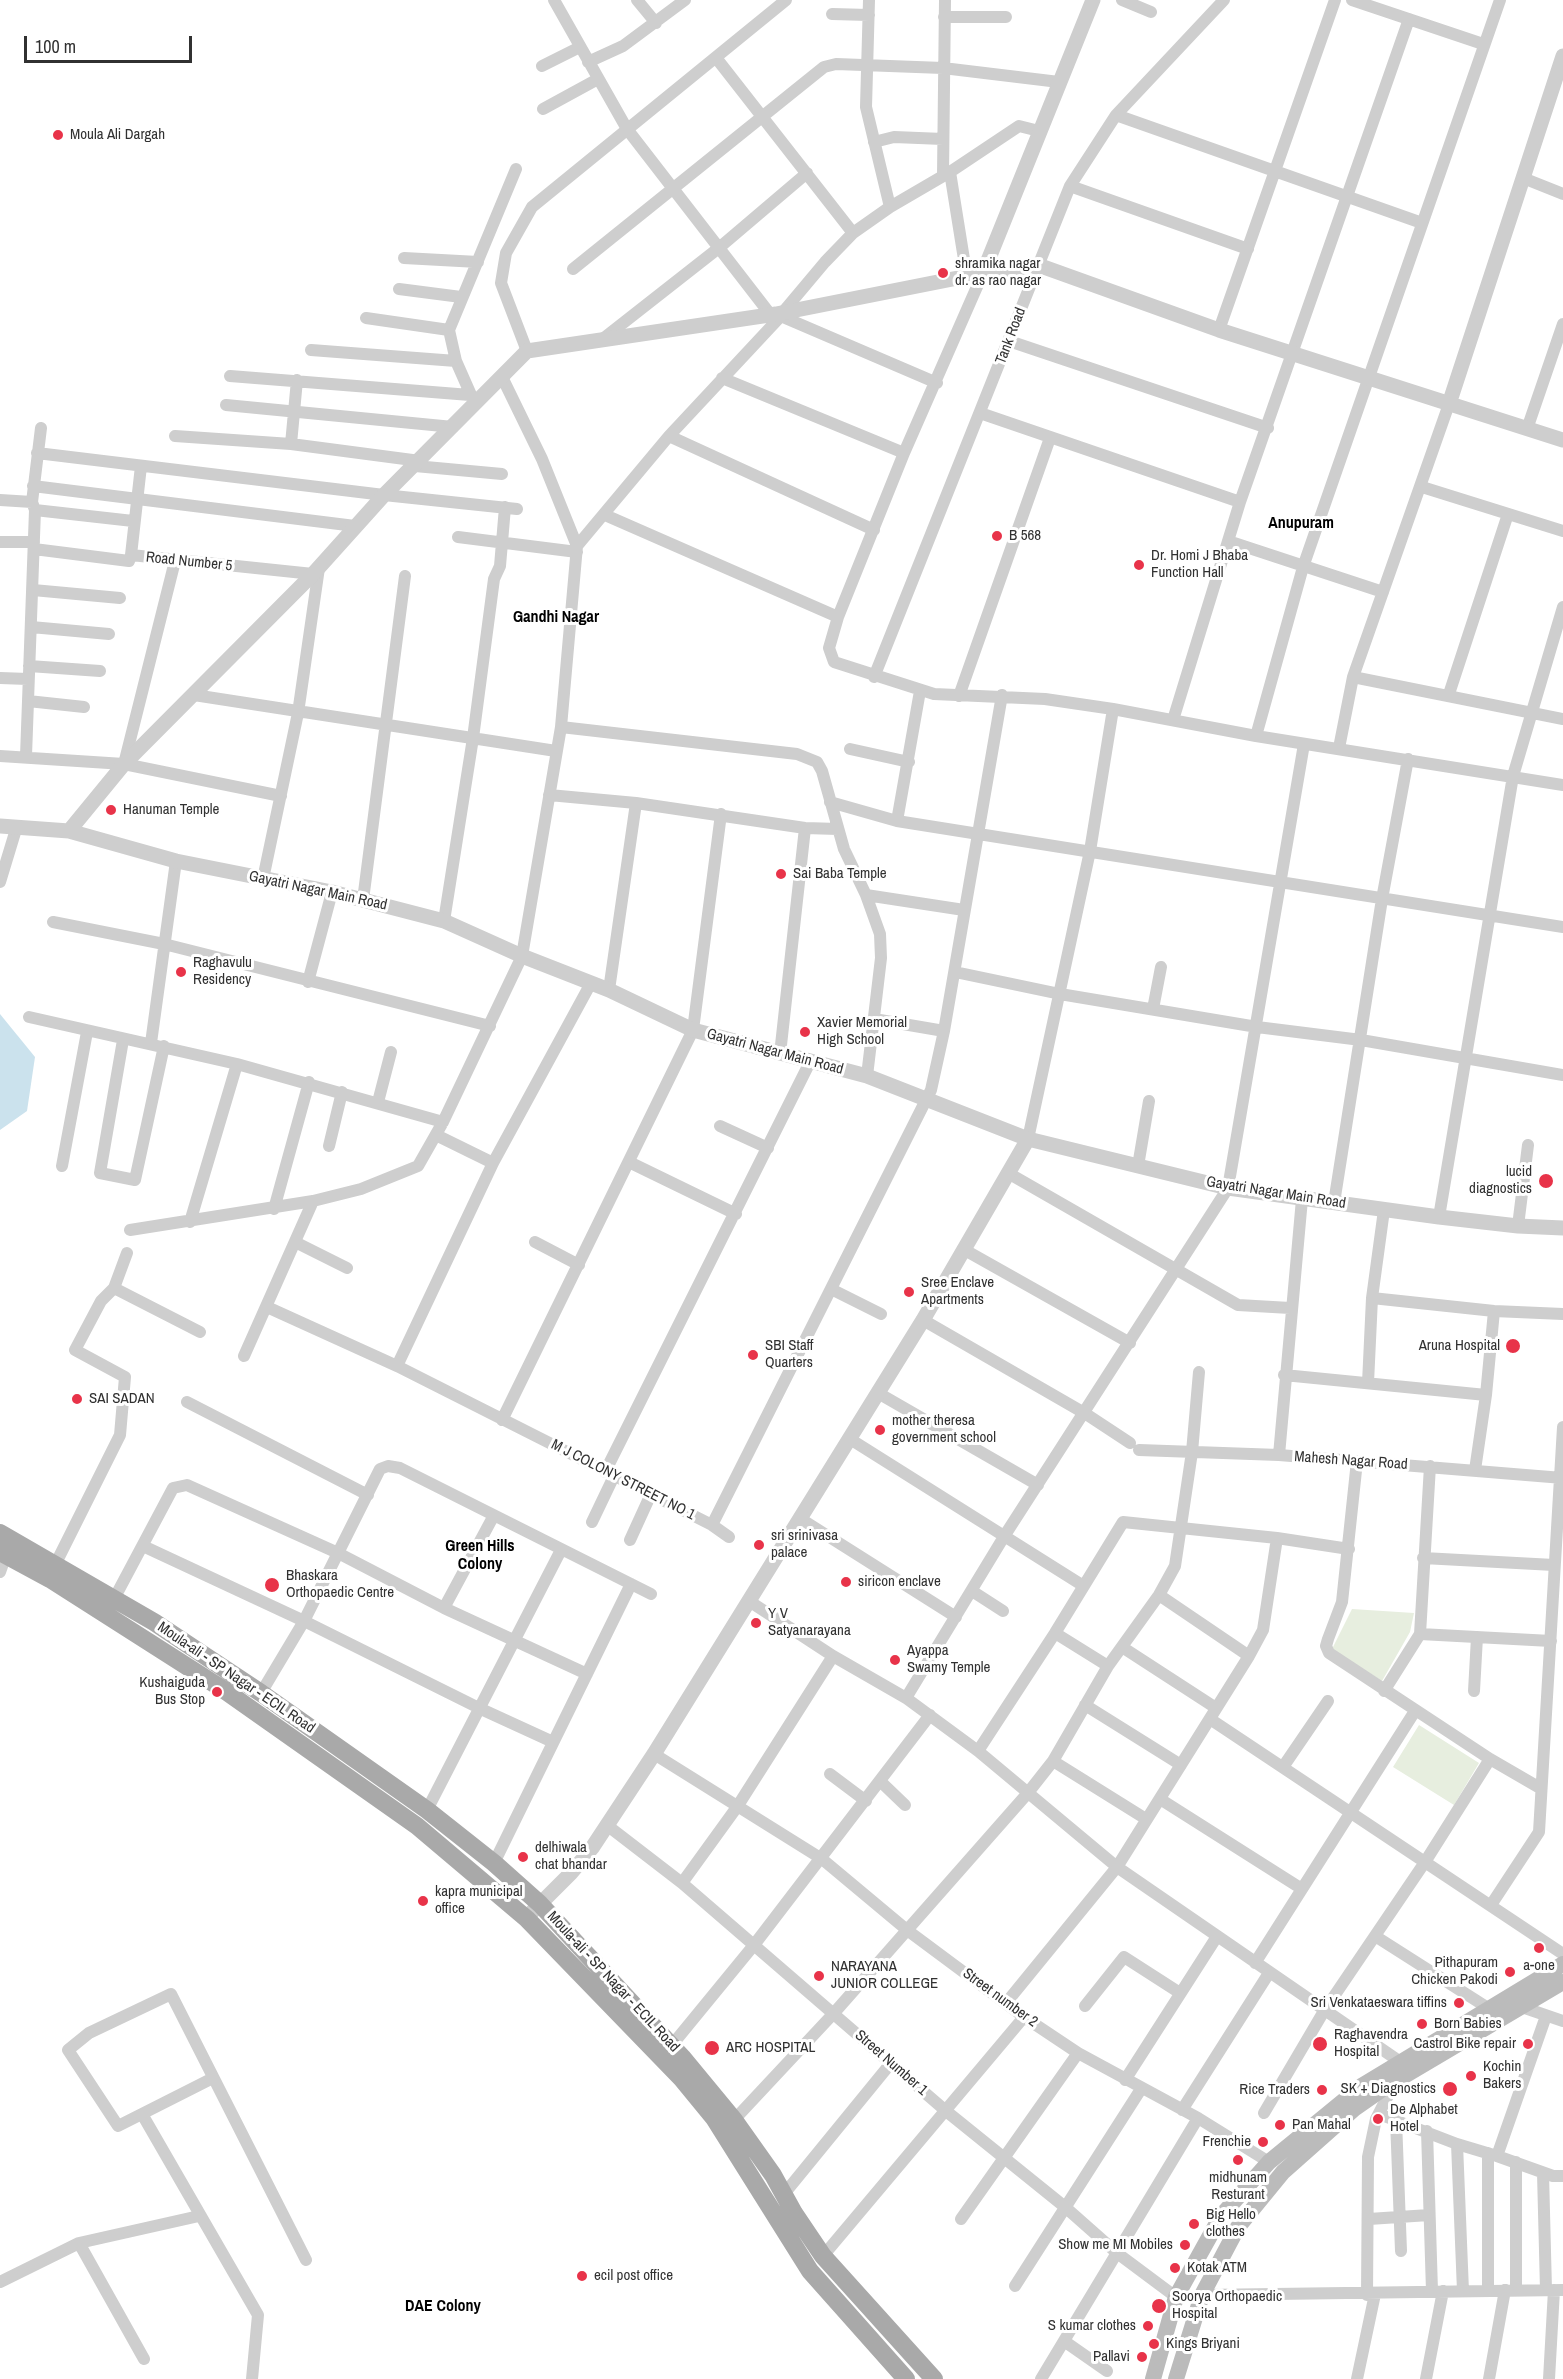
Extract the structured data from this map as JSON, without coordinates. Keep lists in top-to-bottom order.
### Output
{
  "streets": {
    "main road": ["Moula-ali - SP Nagar - ECIL Road"],
    "street": [
      "Tank Road",
      "Road Number 5",
      "Gayatri Nagar Main Road",
      "Mahesh Nagar Road",
      "M J COLONY STREET NO 1",
      "Street number 2",
      "Street Number 1"
    ]
  },
  "crossings": [
    ["Gayatri Nagar Main Road", "M J COLONY STREET NO 1"]
  ],
  "districts": [
    "Anupuram",
    "Gandhi Nagar",
    "Green Hills Colony",
    "DAE Colony"
  ],
  "places": [
    "Moula Ali Dargah",
    "shramika nagar dr. as rao nagar",
    "B 568",
    "Dr. Homi J Bhaba Function Hall",
    "Hanuman Temple",
    "Sai Baba Temple",
    "Raghavulu Residency",
    "Xavier Memorial High School",
    "lucid diagnostics",
    "Sree Enclave Apartments",
    "Aruna Hospital",
    "SBI Staff Quarters",
    "SAI SADAN",
    "mother theresa government school",
    "sri srinivasa palace",
    "siricon enclave",
    "Bhaskara Orthopaedic Centre",
    "Y V Satyanarayana",
    "Ayappa Swamy Temple",
    "Kushaiguda Bus Stop",
    "delhiwala chat bhandar",
    "kapra municipal office",
    "a-one",
    "Pithapuram Chicken Pakodi",
    "NARAYANA JUNIOR COLLEGE",
    "Sri Venkataeswara tiffins",
    "Born Babies",
    "Raghavendra Hospital",
    "Castrol Bike repair",
    "ARC HOSPITAL",
    "Kochin Bakers",
    "SK + Diagnostics",
    "Rice Traders",
    "De Alphabet Hotel",
    "Pan Mahal",
    "Frenchie",
    "midhunam Resturant",
    "Big Hello clothes",
    "Show me MI Mobiles",
    "Kotak ATM",
    "ecil post office",
    "Soorya Orthopaedic Hospital",
    "S kumar clothes",
    "Kings Briyani",
    "Pallavi"
  ],
  "scale_bar": "100 m"
}
